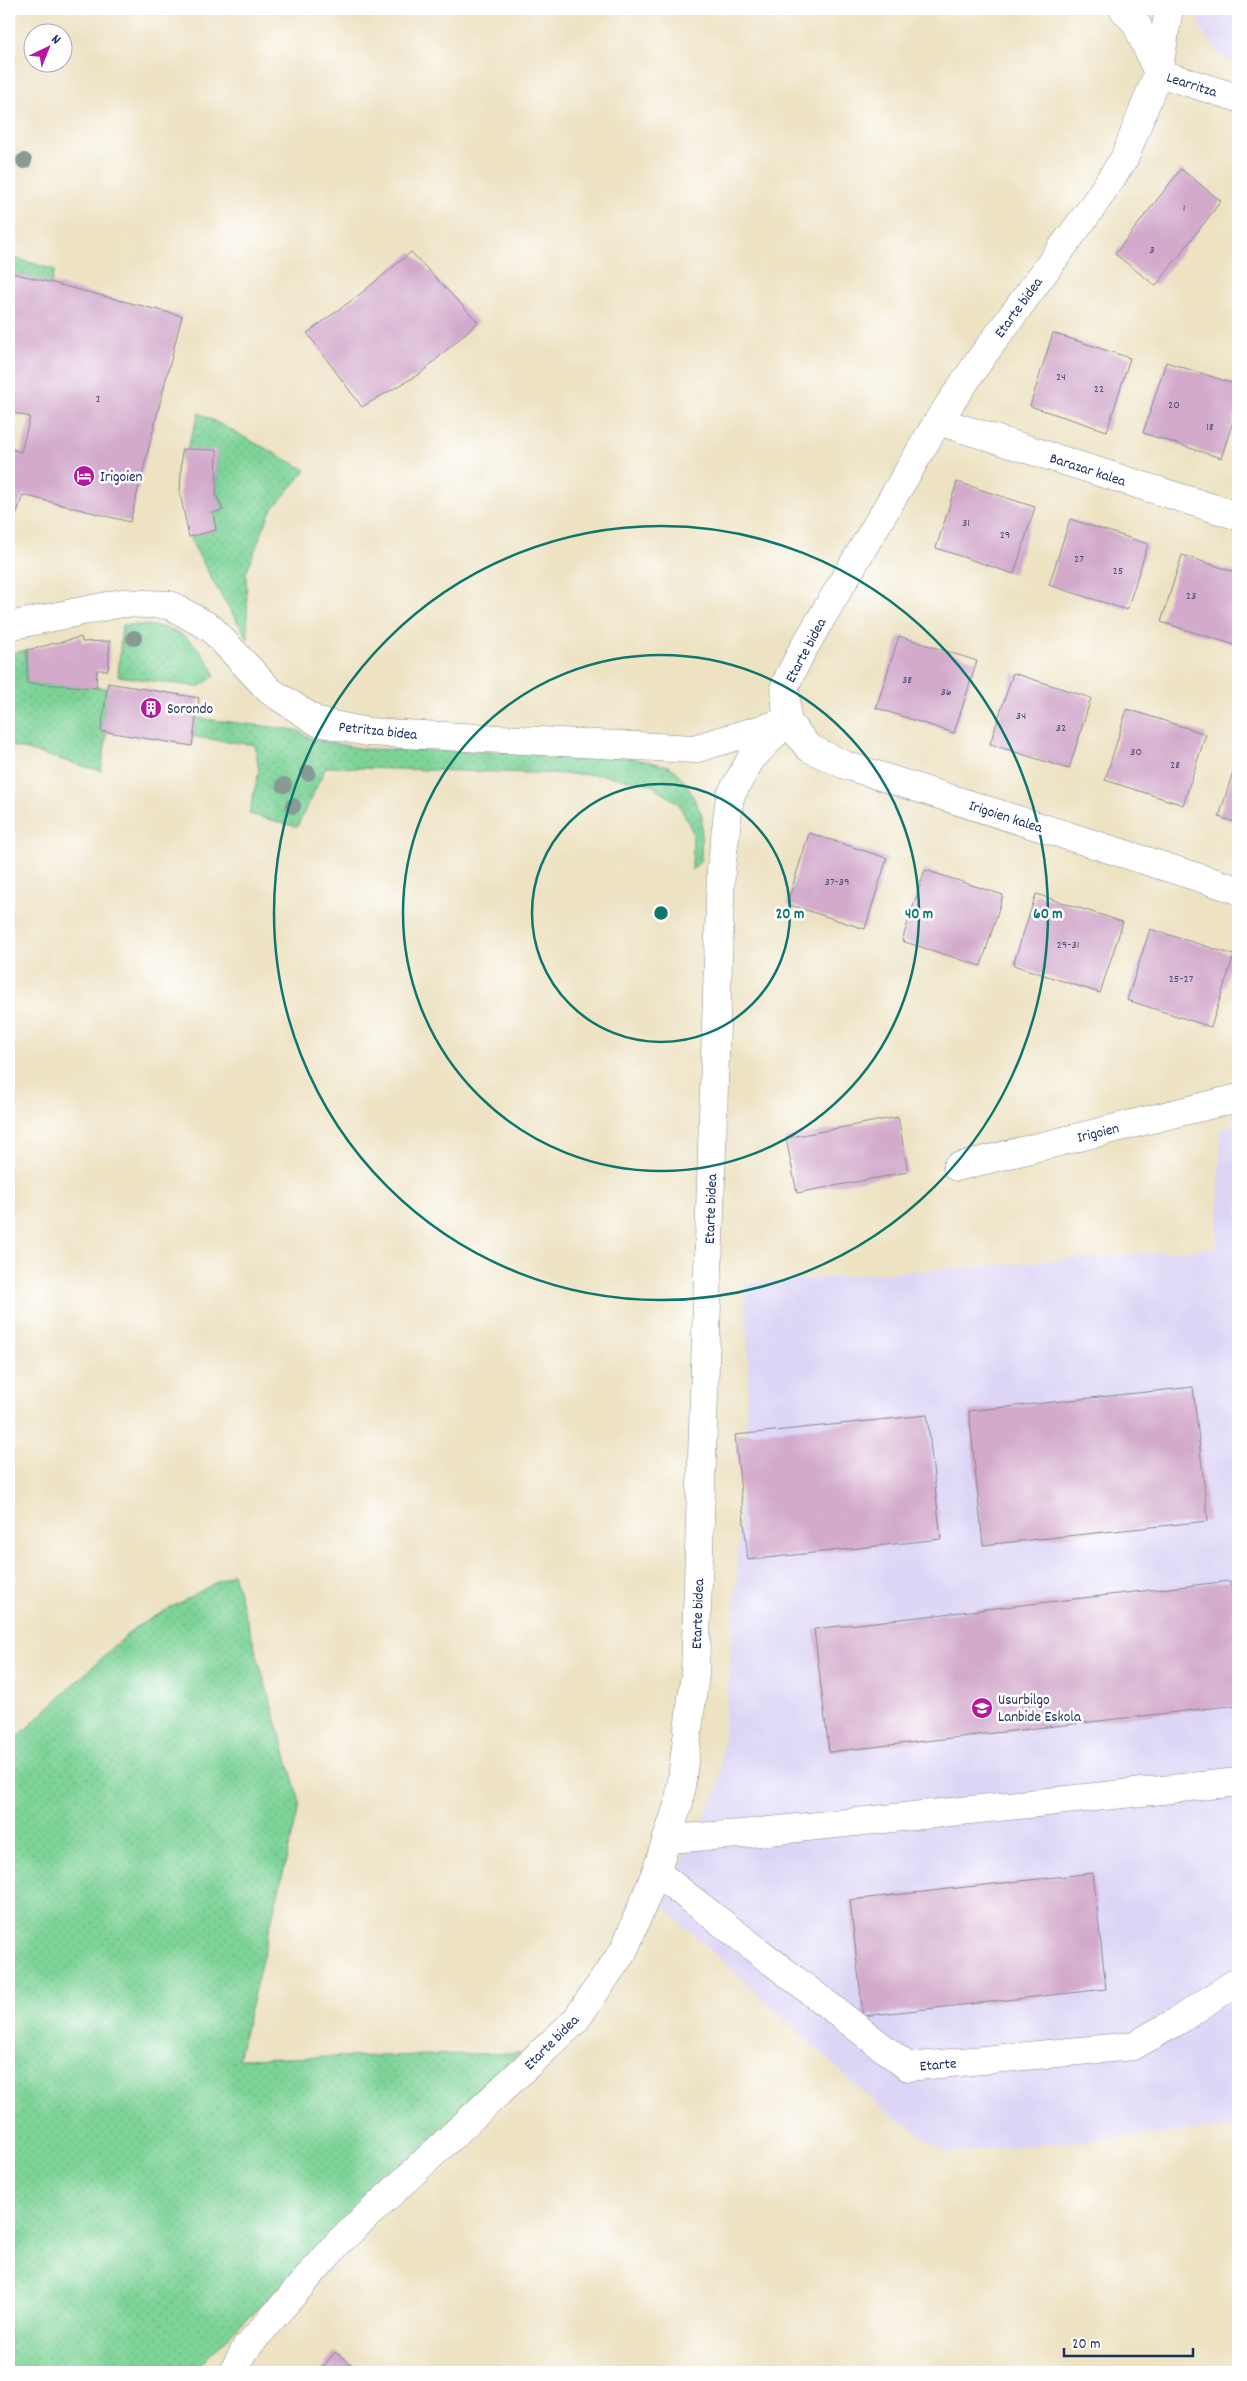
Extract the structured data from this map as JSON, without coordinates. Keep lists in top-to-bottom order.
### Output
{
  "streets": {
    "street": [
      "Learritza",
      "Etarte bidea",
      "Barazar kalea",
      "Petritza bidea",
      "Irigoien kalea",
      "Irigoien",
      "Etarte"
    ]
  },
  "crossings": [
    ["Learritza", "Etarte bidea"],
    ["Etarte bidea", "Barazar kalea"],
    ["Etarte bidea", "Petritza bidea"],
    ["Etarte bidea", "Irigoien kalea"],
    ["Etarte bidea", "Etarte"],
    ["Petritza bidea", "Irigoien kalea"]
  ],
  "places": {
    "hotel": ["Irigoien"],
    "building": ["Sorondo"],
    "school or university": ["Usurbilgo Lanbide Eskola"]
  },
  "house_numbers": [
    "1",
    "3",
    "24",
    "22",
    "2",
    "20",
    "18",
    "31",
    "29",
    "27",
    "25",
    "23",
    "38",
    "36",
    "34",
    "32",
    "30",
    "28",
    "37-39",
    "29-31",
    "25-27"
  ],
  "scale_bar": "20 m",
  "north": "top right",
  "rings": ["20 m", "40 m", "60 m"]
}
